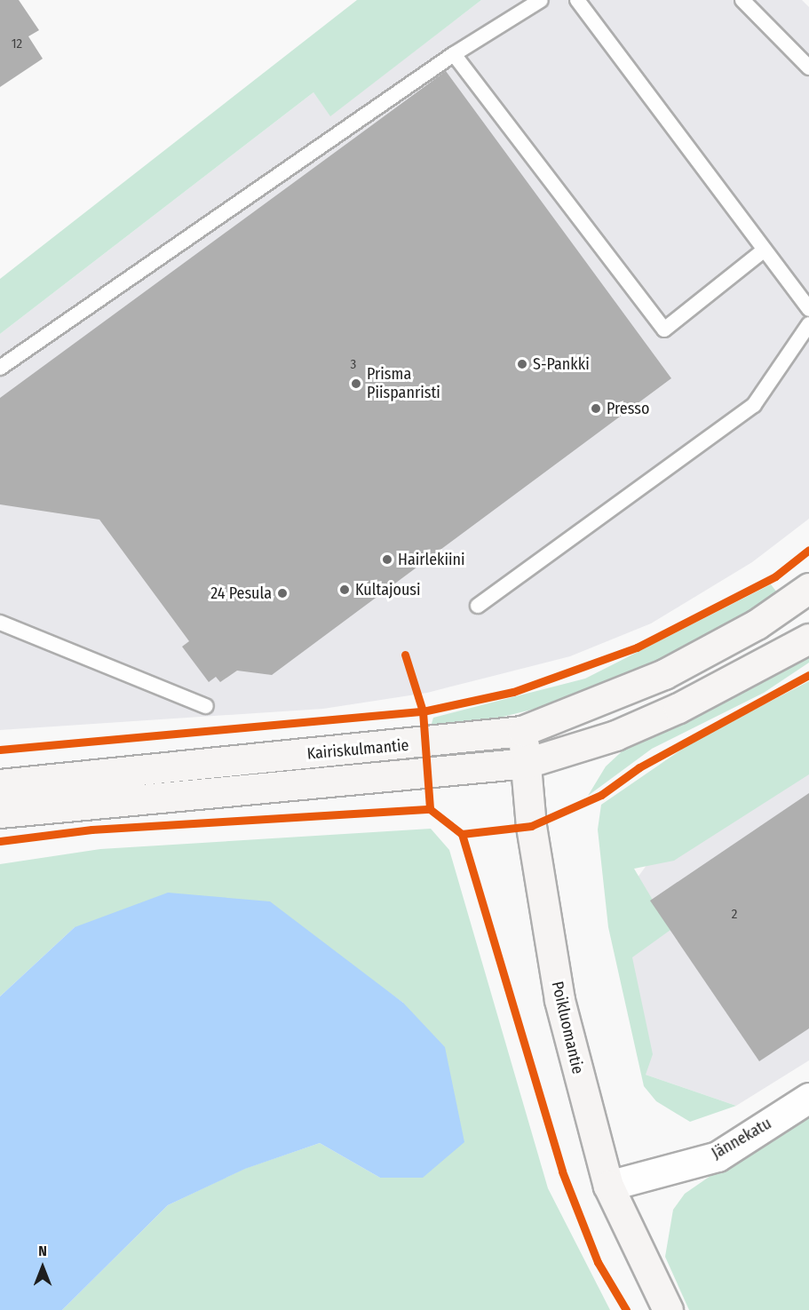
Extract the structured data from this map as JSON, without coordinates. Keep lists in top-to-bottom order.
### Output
{
  "streets": {
    "street": ["Kairiskulmantie", "Poikluomantie", "Jännekatu"]
  },
  "crossings": [
    ["Kairiskulmantie", "Poikluomantie"],
    ["Poikluomantie", "Jännekatu"]
  ],
  "places": [
    "S-Pankki",
    "Prisma Piispanristi",
    "Presso",
    "Hairlekiini",
    "Kultajousi",
    "24 Pesula"
  ],
  "house_numbers": ["12", "3", "2"],
  "north": "top"
}
